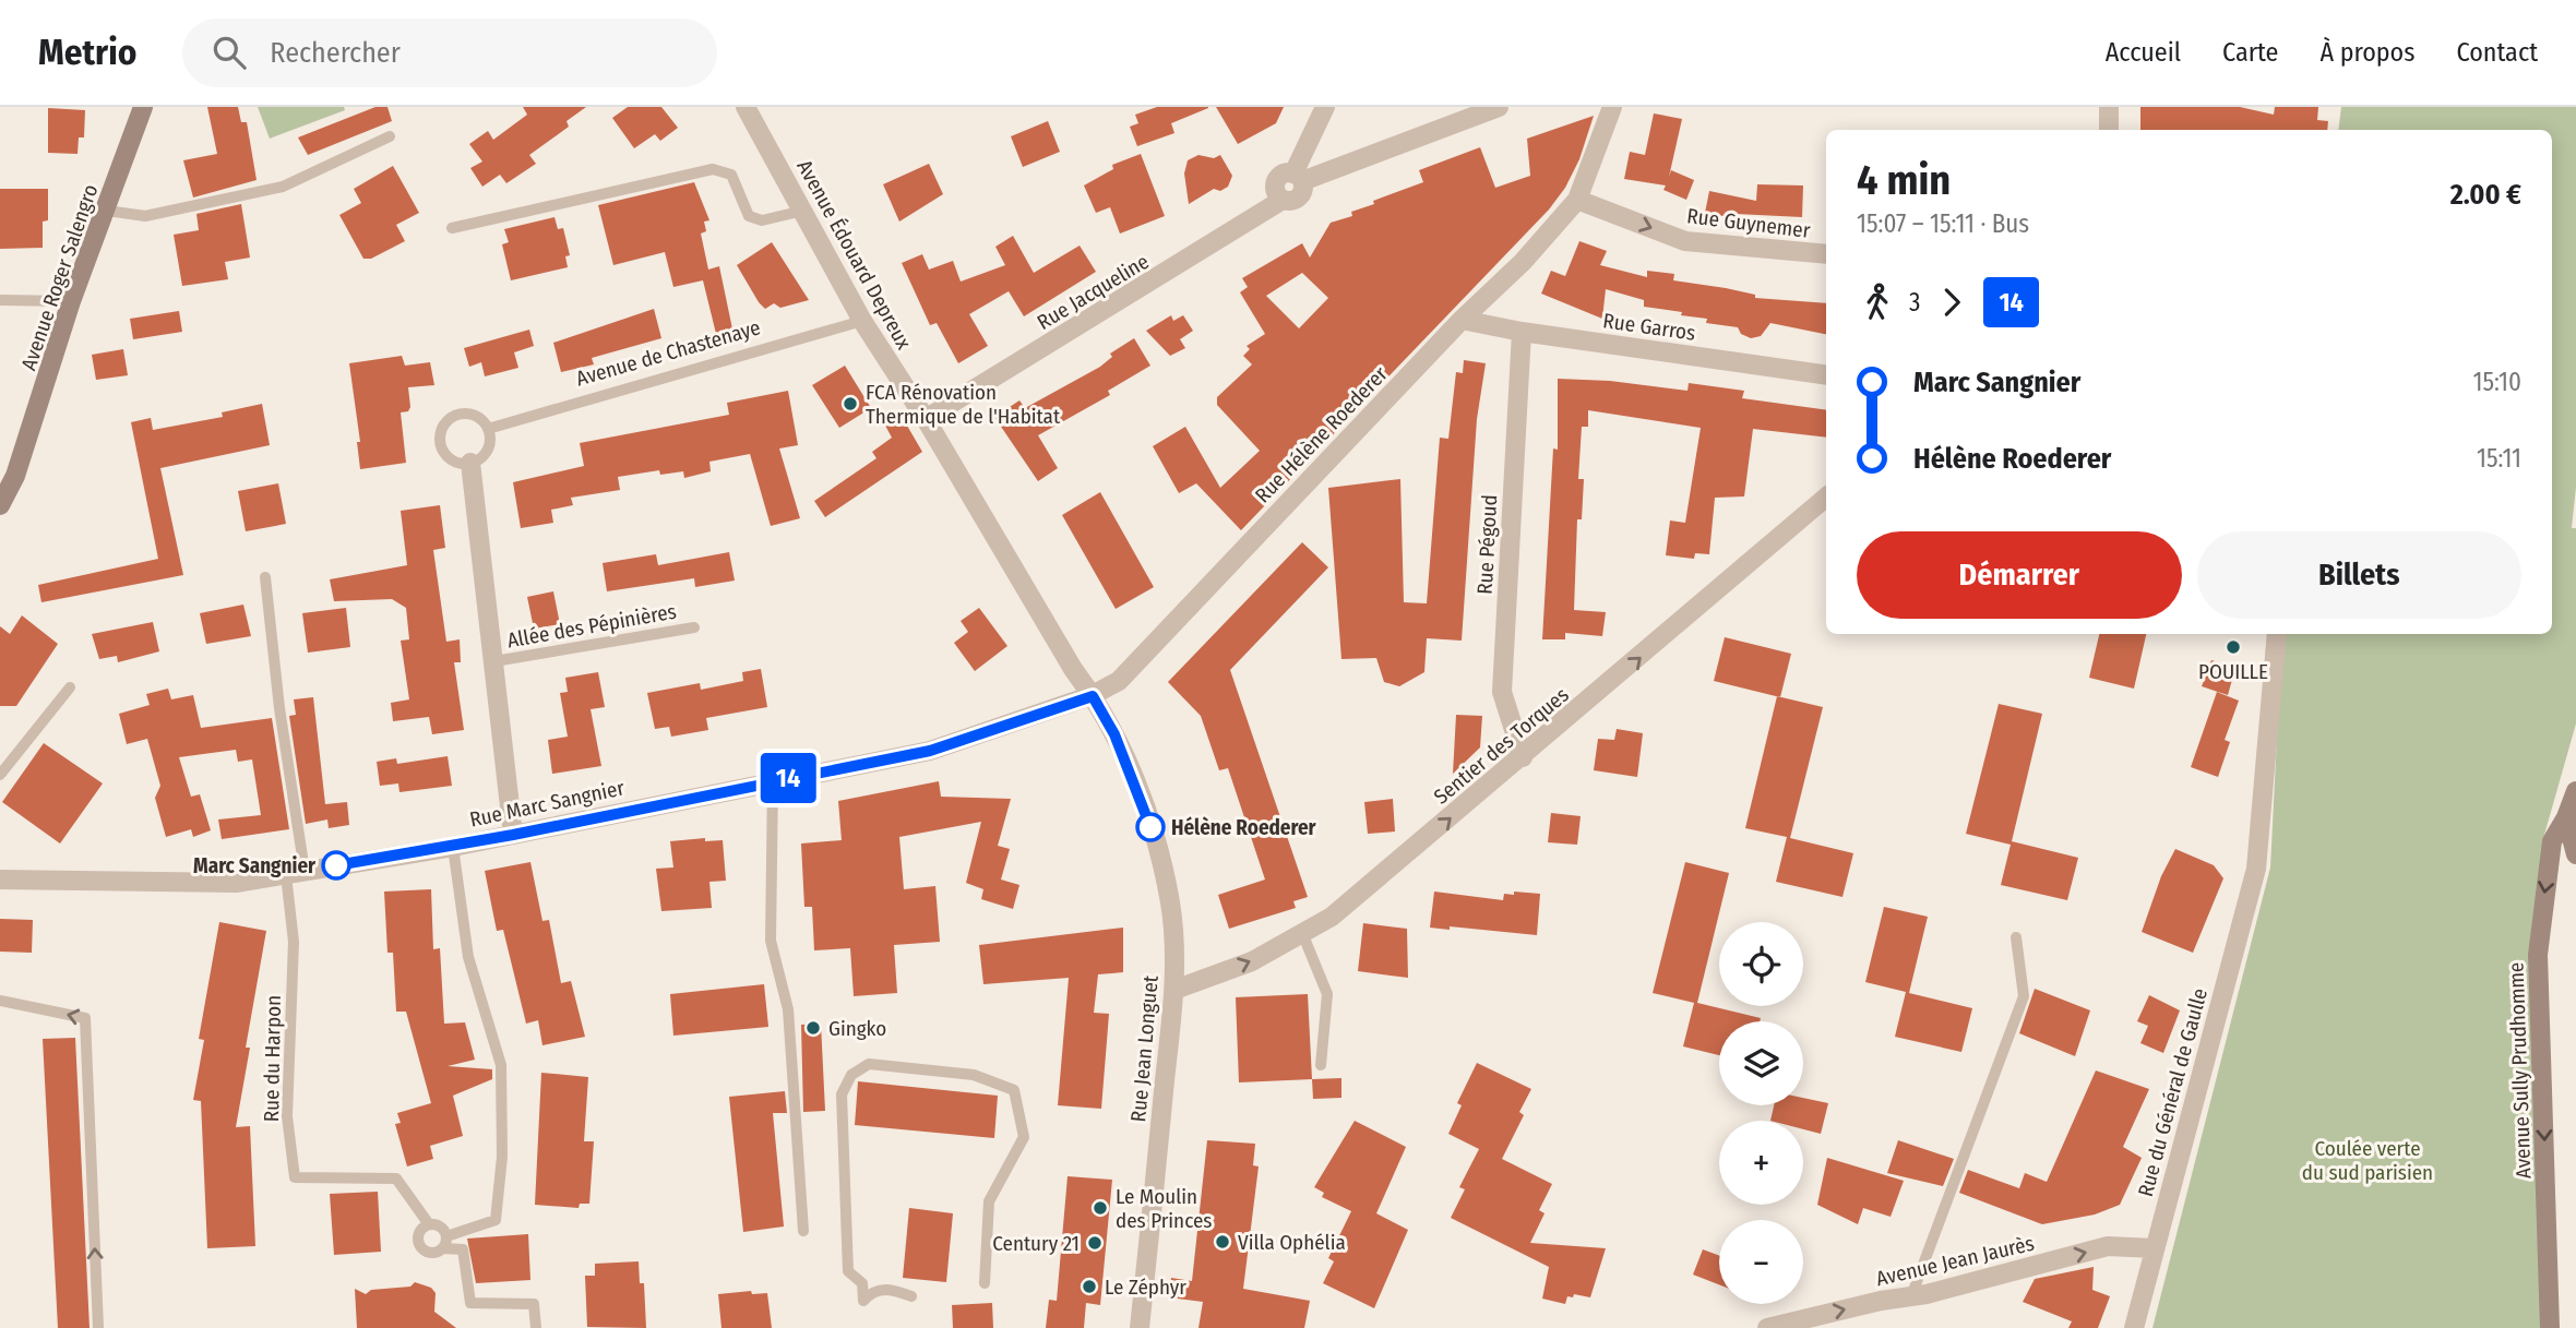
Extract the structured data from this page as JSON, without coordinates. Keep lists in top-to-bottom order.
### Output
{
  "streets": {
    "main road": ["Avenue Roger Salengro", "Avenue Sully Prudhomme"],
    "street": [
      "Rue Guynemer",
      "Avenue Édouard Depreux",
      "Rue Jacqueline",
      "Rue Garros",
      "Rue Hélène Roederer",
      "Rue Pégoud",
      "Sentier des Torques",
      "Rue Marc Sangnier",
      "Rue Jean Longuet",
      "Rue du Général de Gaulle",
      "Avenue Jean Jaurès"
    ],
    "lane": ["Avenue de Chastenaye", "Allée des Pépinières", "Rue du Harpon"]
  },
  "crossings": [
    ["Rue Guynemer", "Rue Hélène Roederer"],
    ["Avenue Édouard Depreux", "Rue Jacqueline"],
    ["Avenue Édouard Depreux", "Avenue de Chastenaye"],
    ["Avenue Édouard Depreux", "Rue Hélène Roederer"],
    ["Avenue Édouard Depreux", "Rue Marc Sangnier"],
    ["Avenue Édouard Depreux", "Rue Jean Longuet"],
    ["Rue Garros", "Rue Hélène Roederer"],
    ["Rue Garros", "Rue Pégoud"],
    ["Rue Hélène Roederer", "Rue Marc Sangnier"],
    ["Rue Hélène Roederer", "Rue Jean Longuet"],
    ["Rue Pégoud", "Sentier des Torques"],
    ["Sentier des Torques", "Rue Jean Longuet"],
    ["Rue Marc Sangnier", "Rue Jean Longuet"],
    ["Rue Marc Sangnier", "Rue du Harpon"],
    ["Rue du Général de Gaulle", "Avenue Jean Jaurès"]
  ],
  "one_way": [
    "Rue Guynemer",
    "Sentier des Torques",
    "Avenue Sully Prudhomme",
    "Avenue Jean Jaurès"
  ],
  "parks": ["Coulée verte du sud parisien"],
  "places": [
    "FCA Rénovation Thermique de l'Habitat",
    "POUILLE",
    "Hélène Roederer",
    "Marc Sangnier",
    "Gingko",
    "Le Moulin des Princes",
    "Villa Ophélia",
    "Century 21",
    "Le Zéphyr"
  ],
  "lines": ["bus line 14"],
  "page": {
    "header": "Metrio",
    "search": "Rechercher",
    "nav": [
      "Accueil",
      "Carte",
      "À propos",
      "Contact"
    ],
    "on_map": "14",
    "heading": ["4 min", "15:07 – 15:11 · Bus", "2.00 €"],
    "legs": ["3", "14"],
    "list": [
      {
        "name": "Marc Sangnier",
        "value": "15:10"
      },
      {
        "name": "Hélène Roederer",
        "value": "15:11"
      }
    ],
    "buttons": ["Démarrer", "Billets"],
    "map_buttons": ["+", "−"]
  }
}
